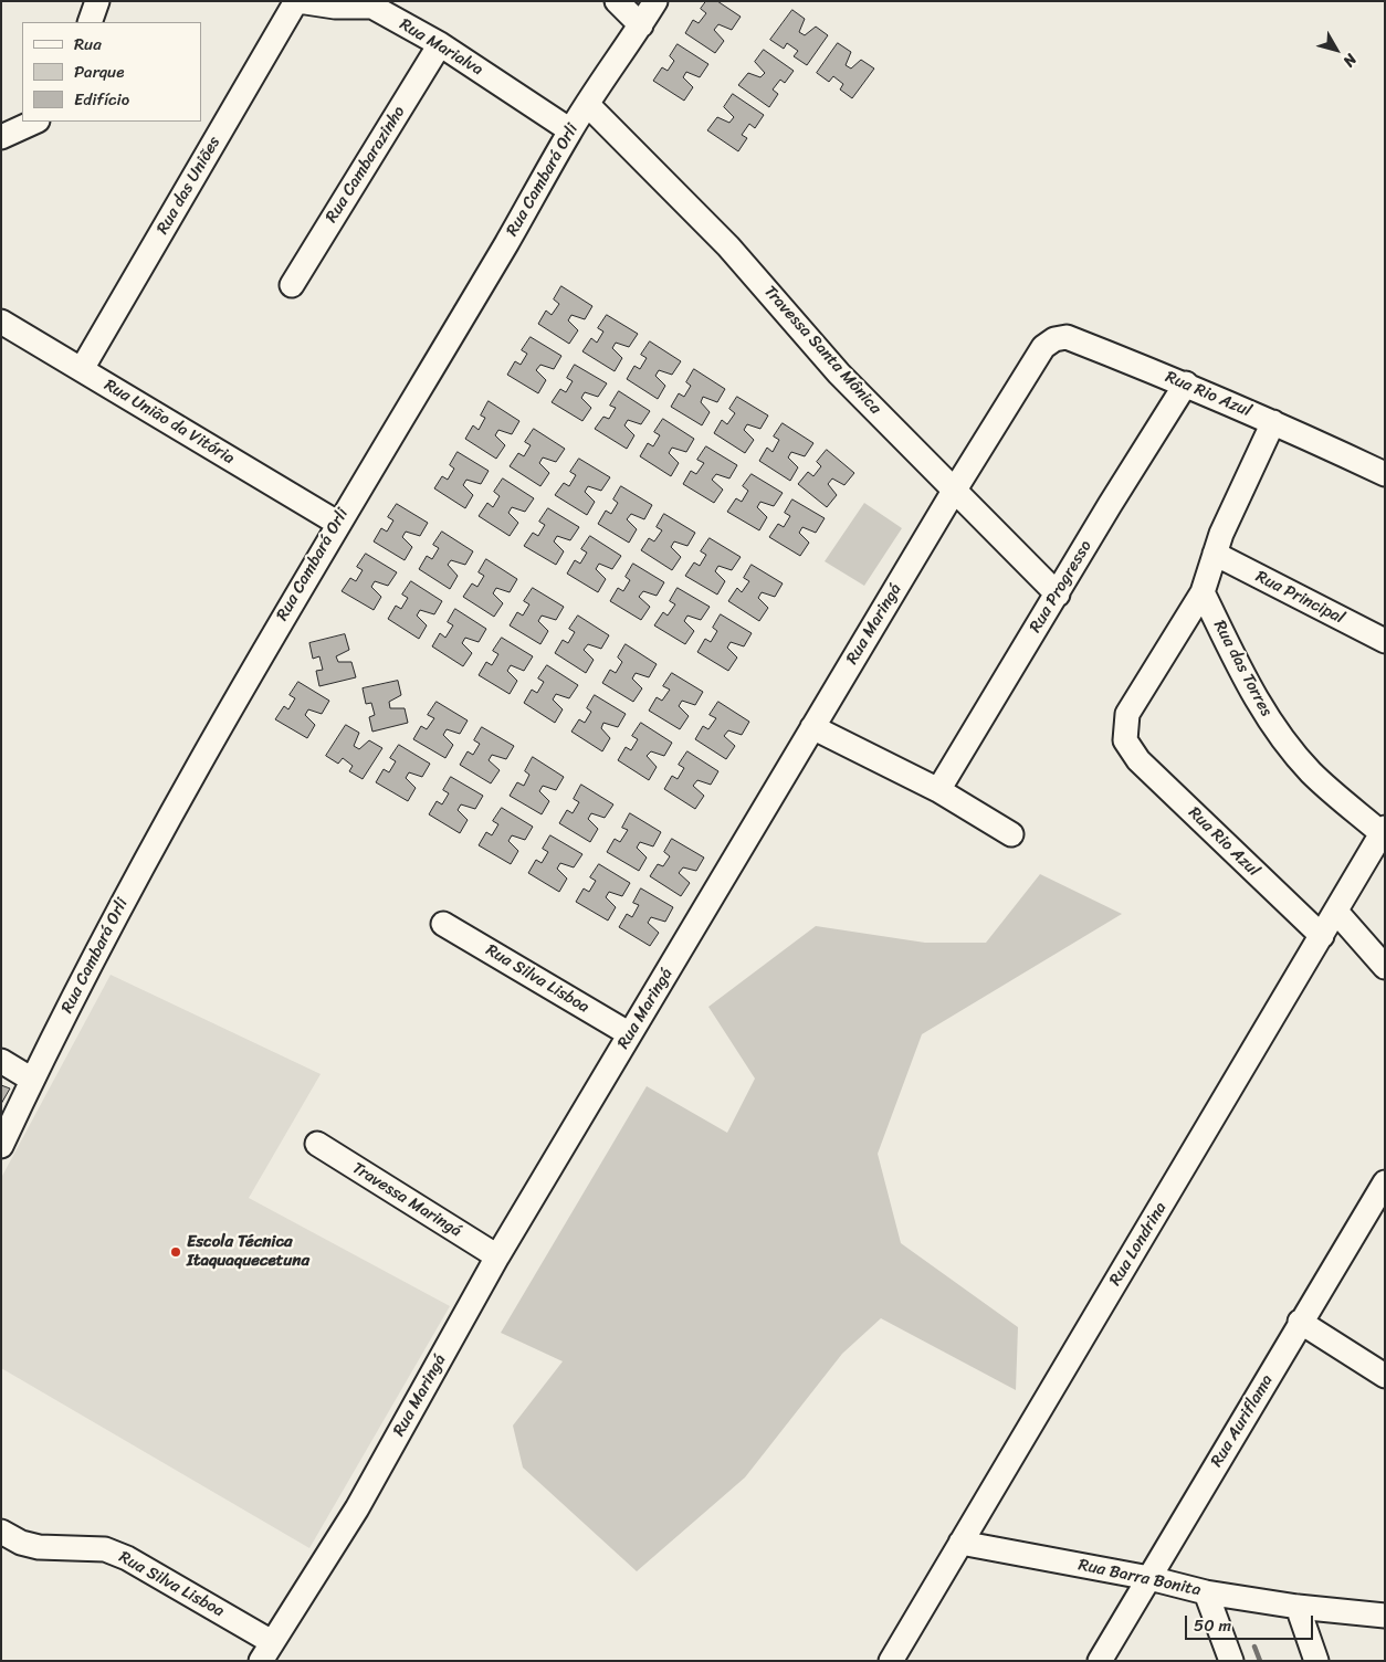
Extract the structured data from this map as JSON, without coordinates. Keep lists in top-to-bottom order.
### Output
{
  "streets": {
    "street": [
      "Rua Marialva",
      "Rua Cambarazinho",
      "Rua Cambará Orli",
      "Rua das Uniões",
      "Travessa Santa Mônica",
      "Rua Rio Azul",
      "Rua União da Vitória",
      "Rua Progresso",
      "Rua Principal",
      "Rua Maringá",
      "Rua das Torres",
      "Rua Silva Lisboa",
      "Travessa Maringá",
      "Rua Londrina",
      "Rua Auriflama",
      "Rua Barra Bonita"
    ]
  },
  "crossings": [
    ["Rua Marialva", "Rua Cambarazinho"],
    ["Rua Marialva", "Rua Cambará Orli"],
    ["Rua Marialva", "Rua das Uniões"],
    ["Rua Cambará Orli", "Travessa Santa Mônica"],
    ["Rua Cambará Orli", "Rua União da Vitória"],
    ["Rua das Uniões", "Rua União da Vitória"],
    ["Travessa Santa Mônica", "Rua Progresso"],
    ["Travessa Santa Mônica", "Rua Maringá"],
    ["Rua Rio Azul", "Rua Progresso"],
    ["Rua Rio Azul", "Rua Maringá"],
    ["Rua Rio Azul", "Rua das Torres"],
    ["Rua Rio Azul", "Rua Londrina"],
    ["Rua Maringá", "Rua Silva Lisboa"],
    ["Rua Maringá", "Travessa Maringá"],
    ["Rua das Torres", "Rua Londrina"],
    ["Rua Londrina", "Rua Barra Bonita"],
    ["Rua Auriflama", "Rua Barra Bonita"]
  ],
  "places": ["Escola Técnica Itaquaquecetuna"],
  "legend": ["Rua", "Parque", "Edifício"],
  "scale_bar": "50 m",
  "north": "bottom right"
}
